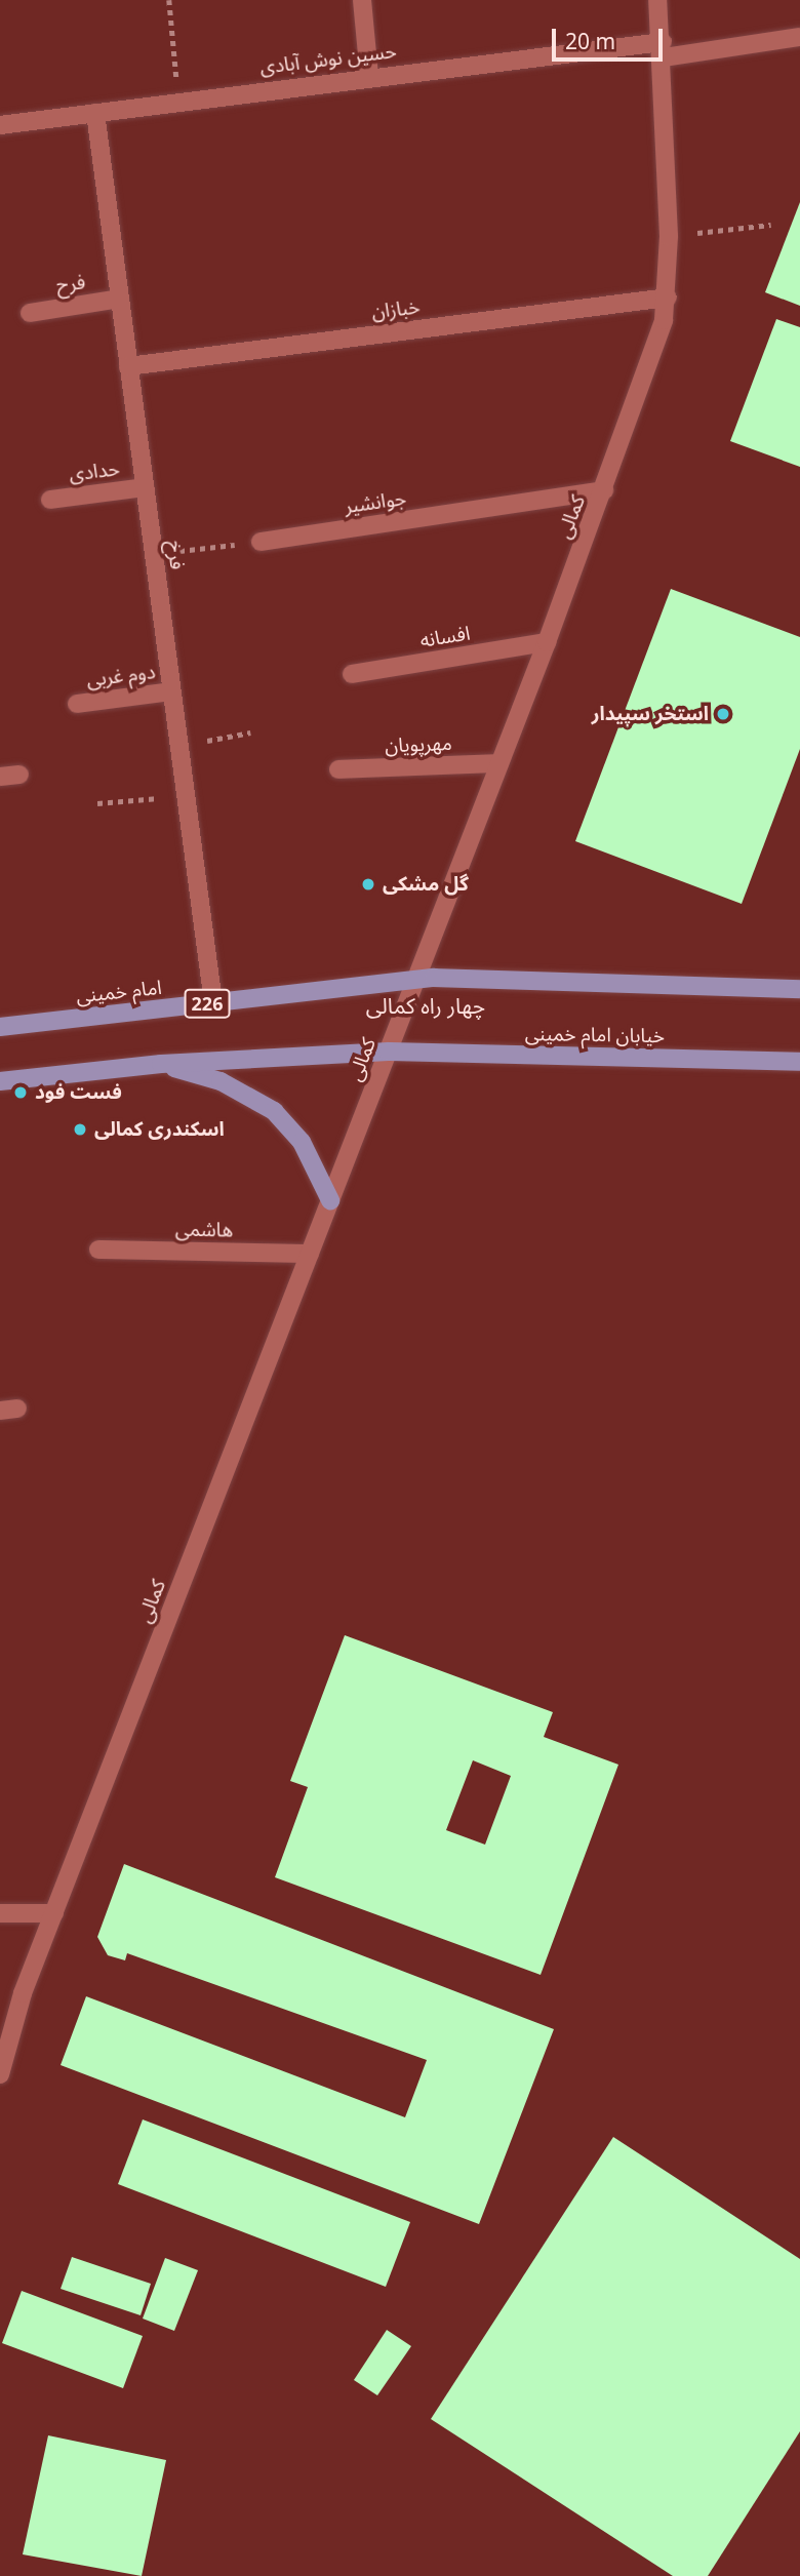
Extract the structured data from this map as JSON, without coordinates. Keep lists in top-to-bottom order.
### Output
{
  "streets": {
    "main road": ["امام خمینی", "226", "خیابان امام خمینی"],
    "street": [
      "حسین نوش آبادی",
      "فرح",
      "خبازان",
      "حدادی",
      "جوانشیر",
      "کمالی",
      "فرخ",
      "افسانه",
      "دوم غربی",
      "مهرپویان",
      "هاشمی"
    ]
  },
  "crossings": [
    ["حسین نوش آبادی", "کمالی"],
    ["حسین نوش آبادی", "فرخ"],
    ["فرح", "فرخ"],
    ["خبازان", "کمالی"],
    ["خبازان", "فرخ"],
    ["حدادی", "فرخ"],
    ["جوانشیر", "کمالی"],
    ["کمالی", "افسانه"],
    ["کمالی", "مهرپویان"],
    ["کمالی", "امام خمینی"],
    ["کمالی", "226"],
    ["کمالی", "خیابان امام خمینی"],
    ["کمالی", "هاشمی"],
    ["فرخ", "دوم غربی"],
    ["فرخ", "امام خمینی"],
    ["امام خمینی", "226"]
  ],
  "districts": ["چهار راه کمالی"],
  "places": [
    "استخر سپیدار",
    "گل مشکی",
    "فست فود",
    "اسکندری کمالی"
  ],
  "scale_bar": "20 m"
}
